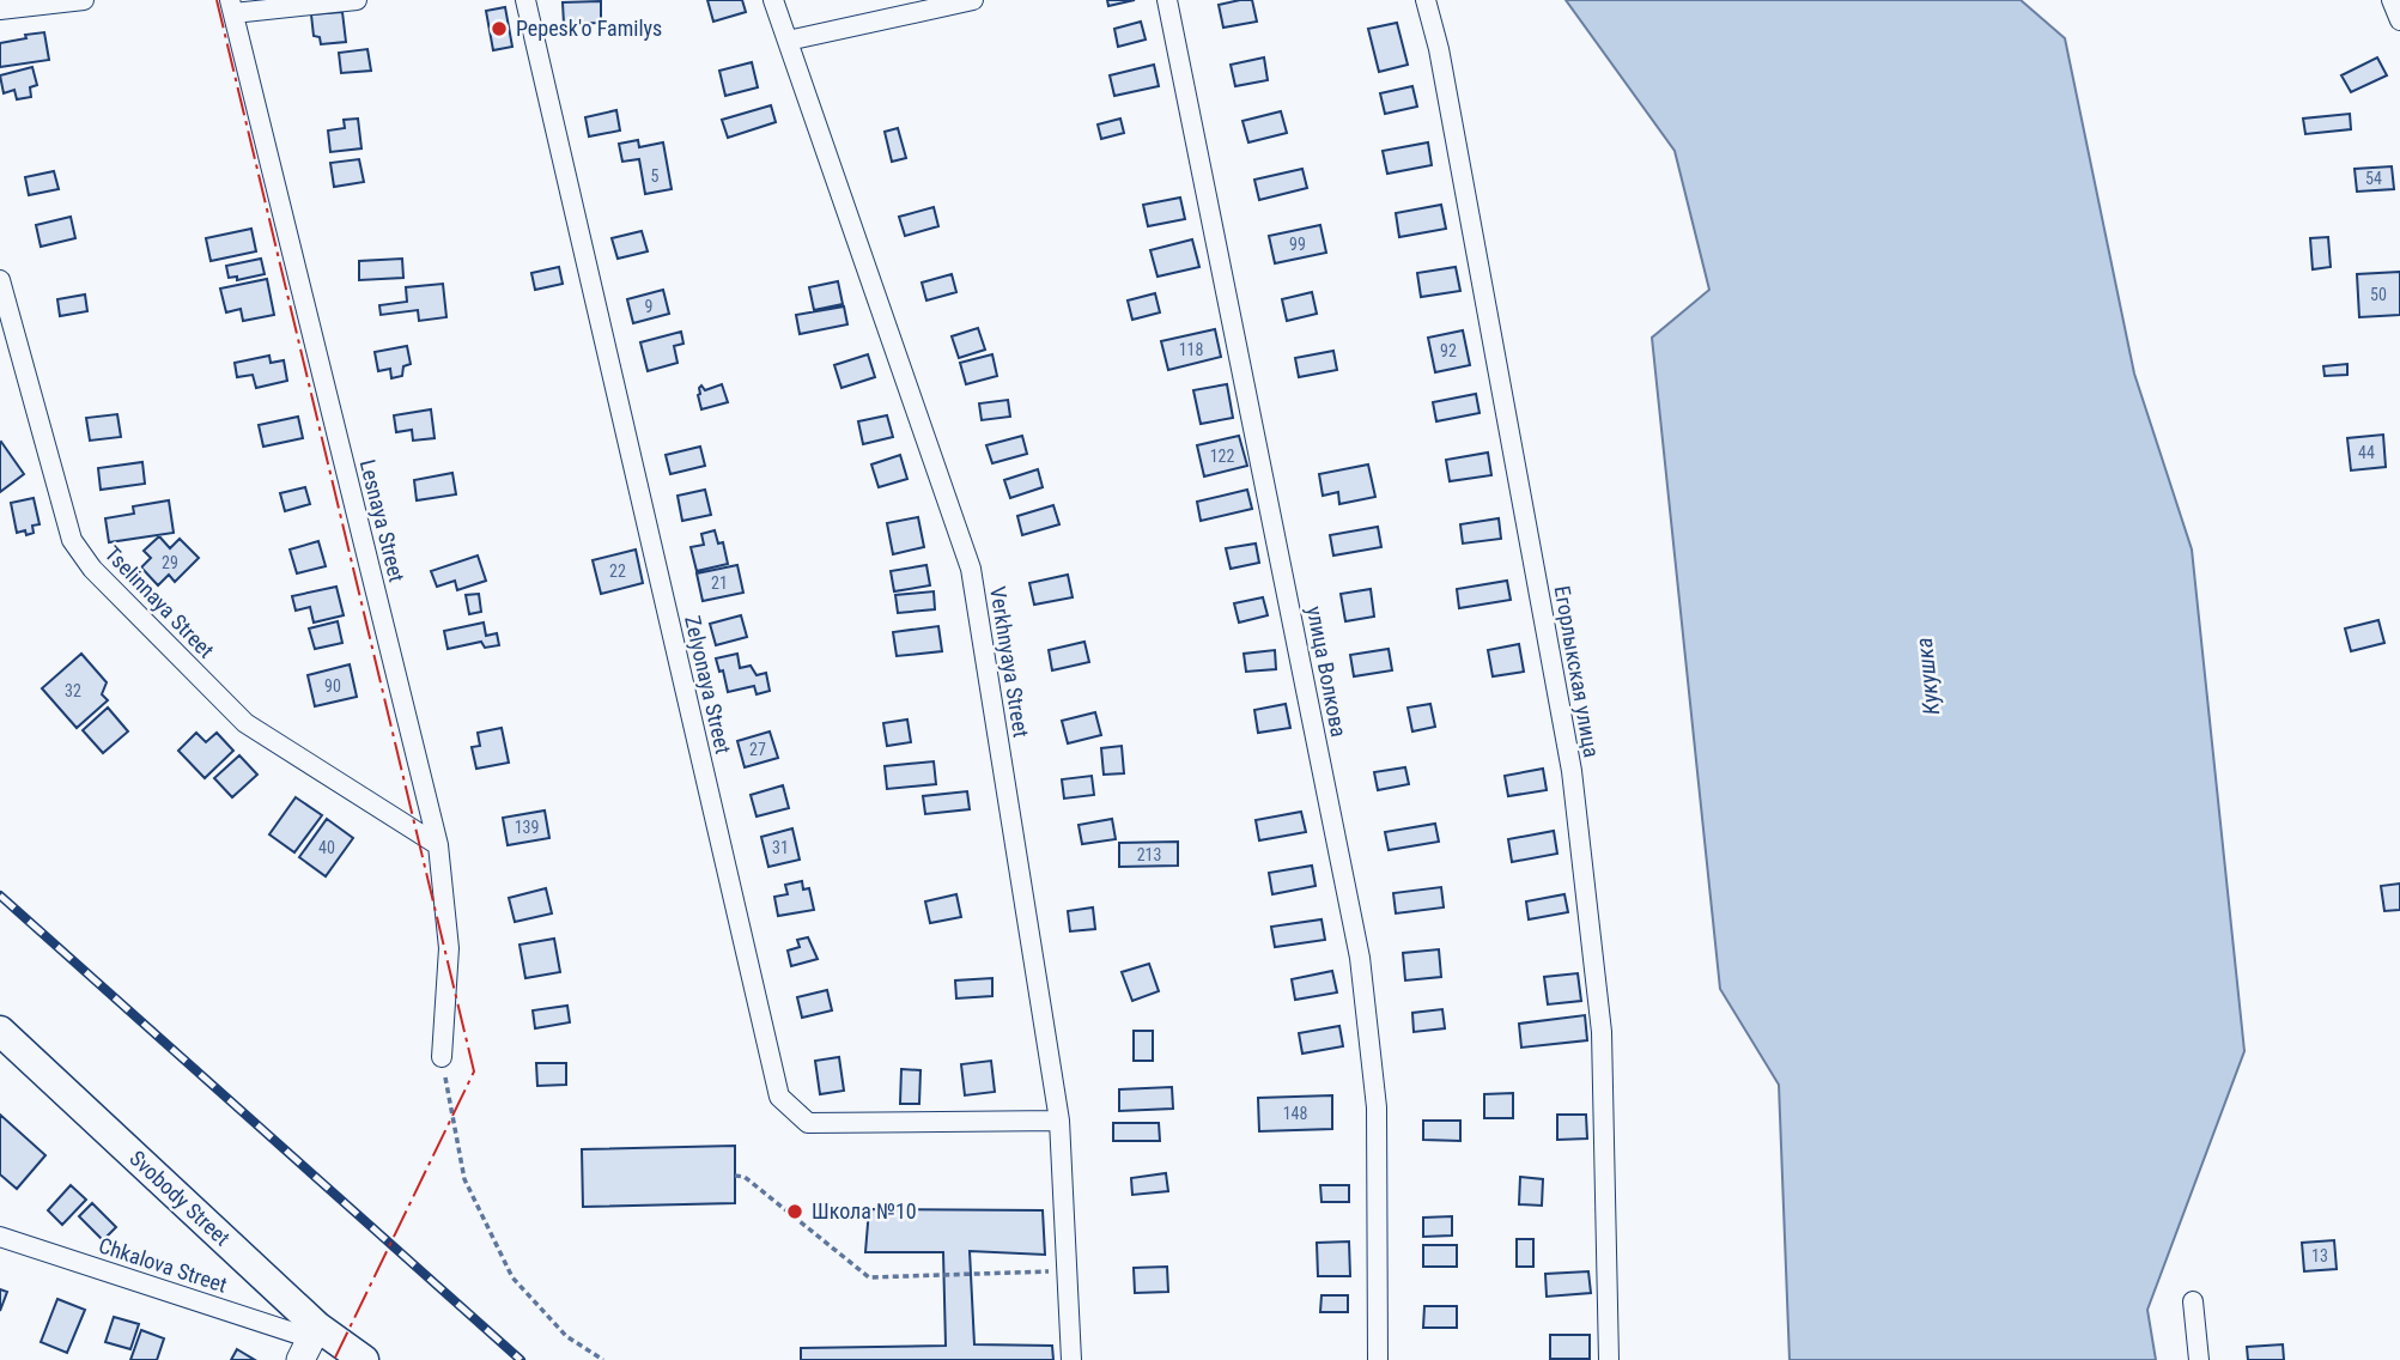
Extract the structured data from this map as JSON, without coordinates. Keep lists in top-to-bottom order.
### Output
{
  "streets": {
    "main road": ["Svobody Street"],
    "street": [
      "Lesnaya Street",
      "Tselinnaya Street",
      "Verkhnyaya Street",
      "улица Волкова",
      "Егорлыкская улица",
      "Zelyonaya Street",
      "Chkalova Street"
    ]
  },
  "crossings": [
    ["Lesnaya Street", "Tselinnaya Street"],
    ["Verkhnyaya Street", "Zelyonaya Street"],
    ["Svobody Street", "Chkalova Street"]
  ],
  "water": ["Кукушка"],
  "places": ["Pepesk'o Familys", "Школа №10"],
  "house_numbers": [
    "5",
    "54",
    "99",
    "50",
    "9",
    "118",
    "92",
    "44",
    "122",
    "29",
    "22",
    "21",
    "90",
    "32",
    "27",
    "139",
    "40",
    "31",
    "213",
    "148",
    "13"
  ]
}
